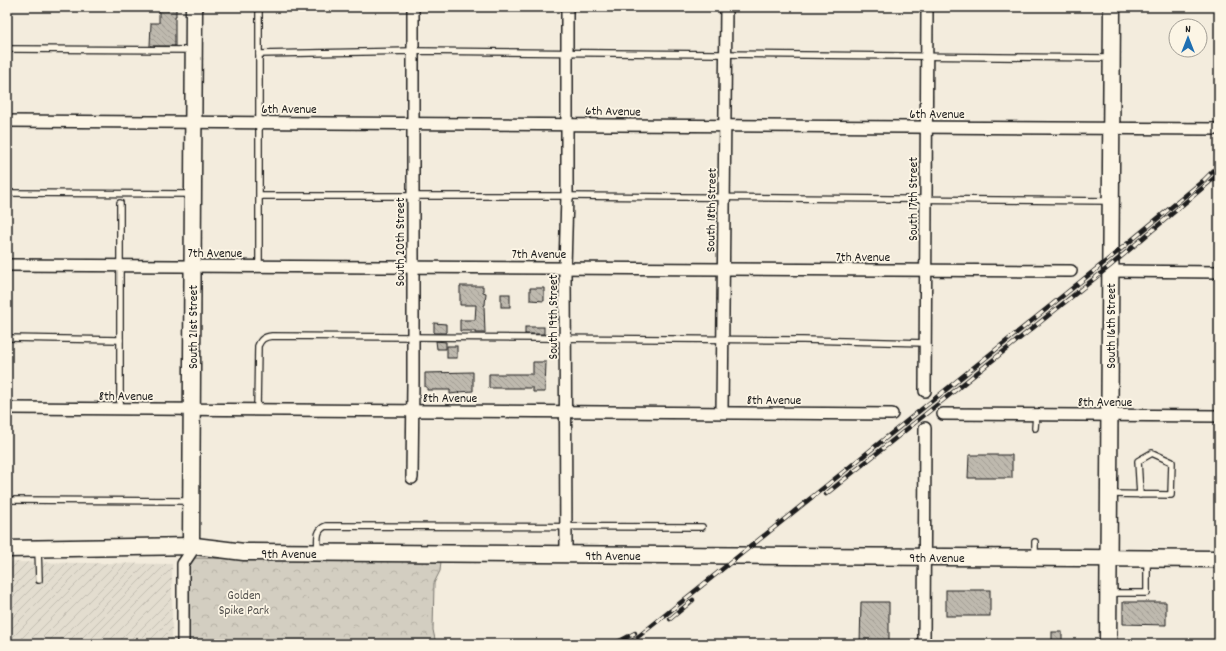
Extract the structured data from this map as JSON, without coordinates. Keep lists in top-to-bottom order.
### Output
{
  "streets": {
    "main road": ["South 16th Street", "South 21st Street", "9th Avenue"],
    "street": [
      "6th Avenue",
      "South 17th Street",
      "South 18th Street",
      "South 20th Street",
      "7th Avenue",
      "South 19th Street",
      "8th Avenue"
    ]
  },
  "crossings": [
    ["6th Avenue", "South 17th Street"],
    ["6th Avenue", "South 18th Street"],
    ["6th Avenue", "South 20th Street"],
    ["6th Avenue", "South 19th Street"],
    ["6th Avenue", "South 16th Street"],
    ["6th Avenue", "South 21st Street"],
    ["South 17th Street", "7th Avenue"],
    ["South 18th Street", "7th Avenue"],
    ["South 18th Street", "8th Avenue"],
    ["South 20th Street", "7th Avenue"],
    ["South 20th Street", "8th Avenue"],
    ["7th Avenue", "South 19th Street"],
    ["7th Avenue", "South 21st Street"],
    ["South 19th Street", "8th Avenue"],
    ["South 19th Street", "9th Avenue"],
    ["South 16th Street", "8th Avenue"],
    ["South 16th Street", "9th Avenue"],
    ["South 21st Street", "8th Avenue"],
    ["South 21st Street", "9th Avenue"]
  ],
  "parks": ["Golden Spike Park"],
  "north": "top"
}
